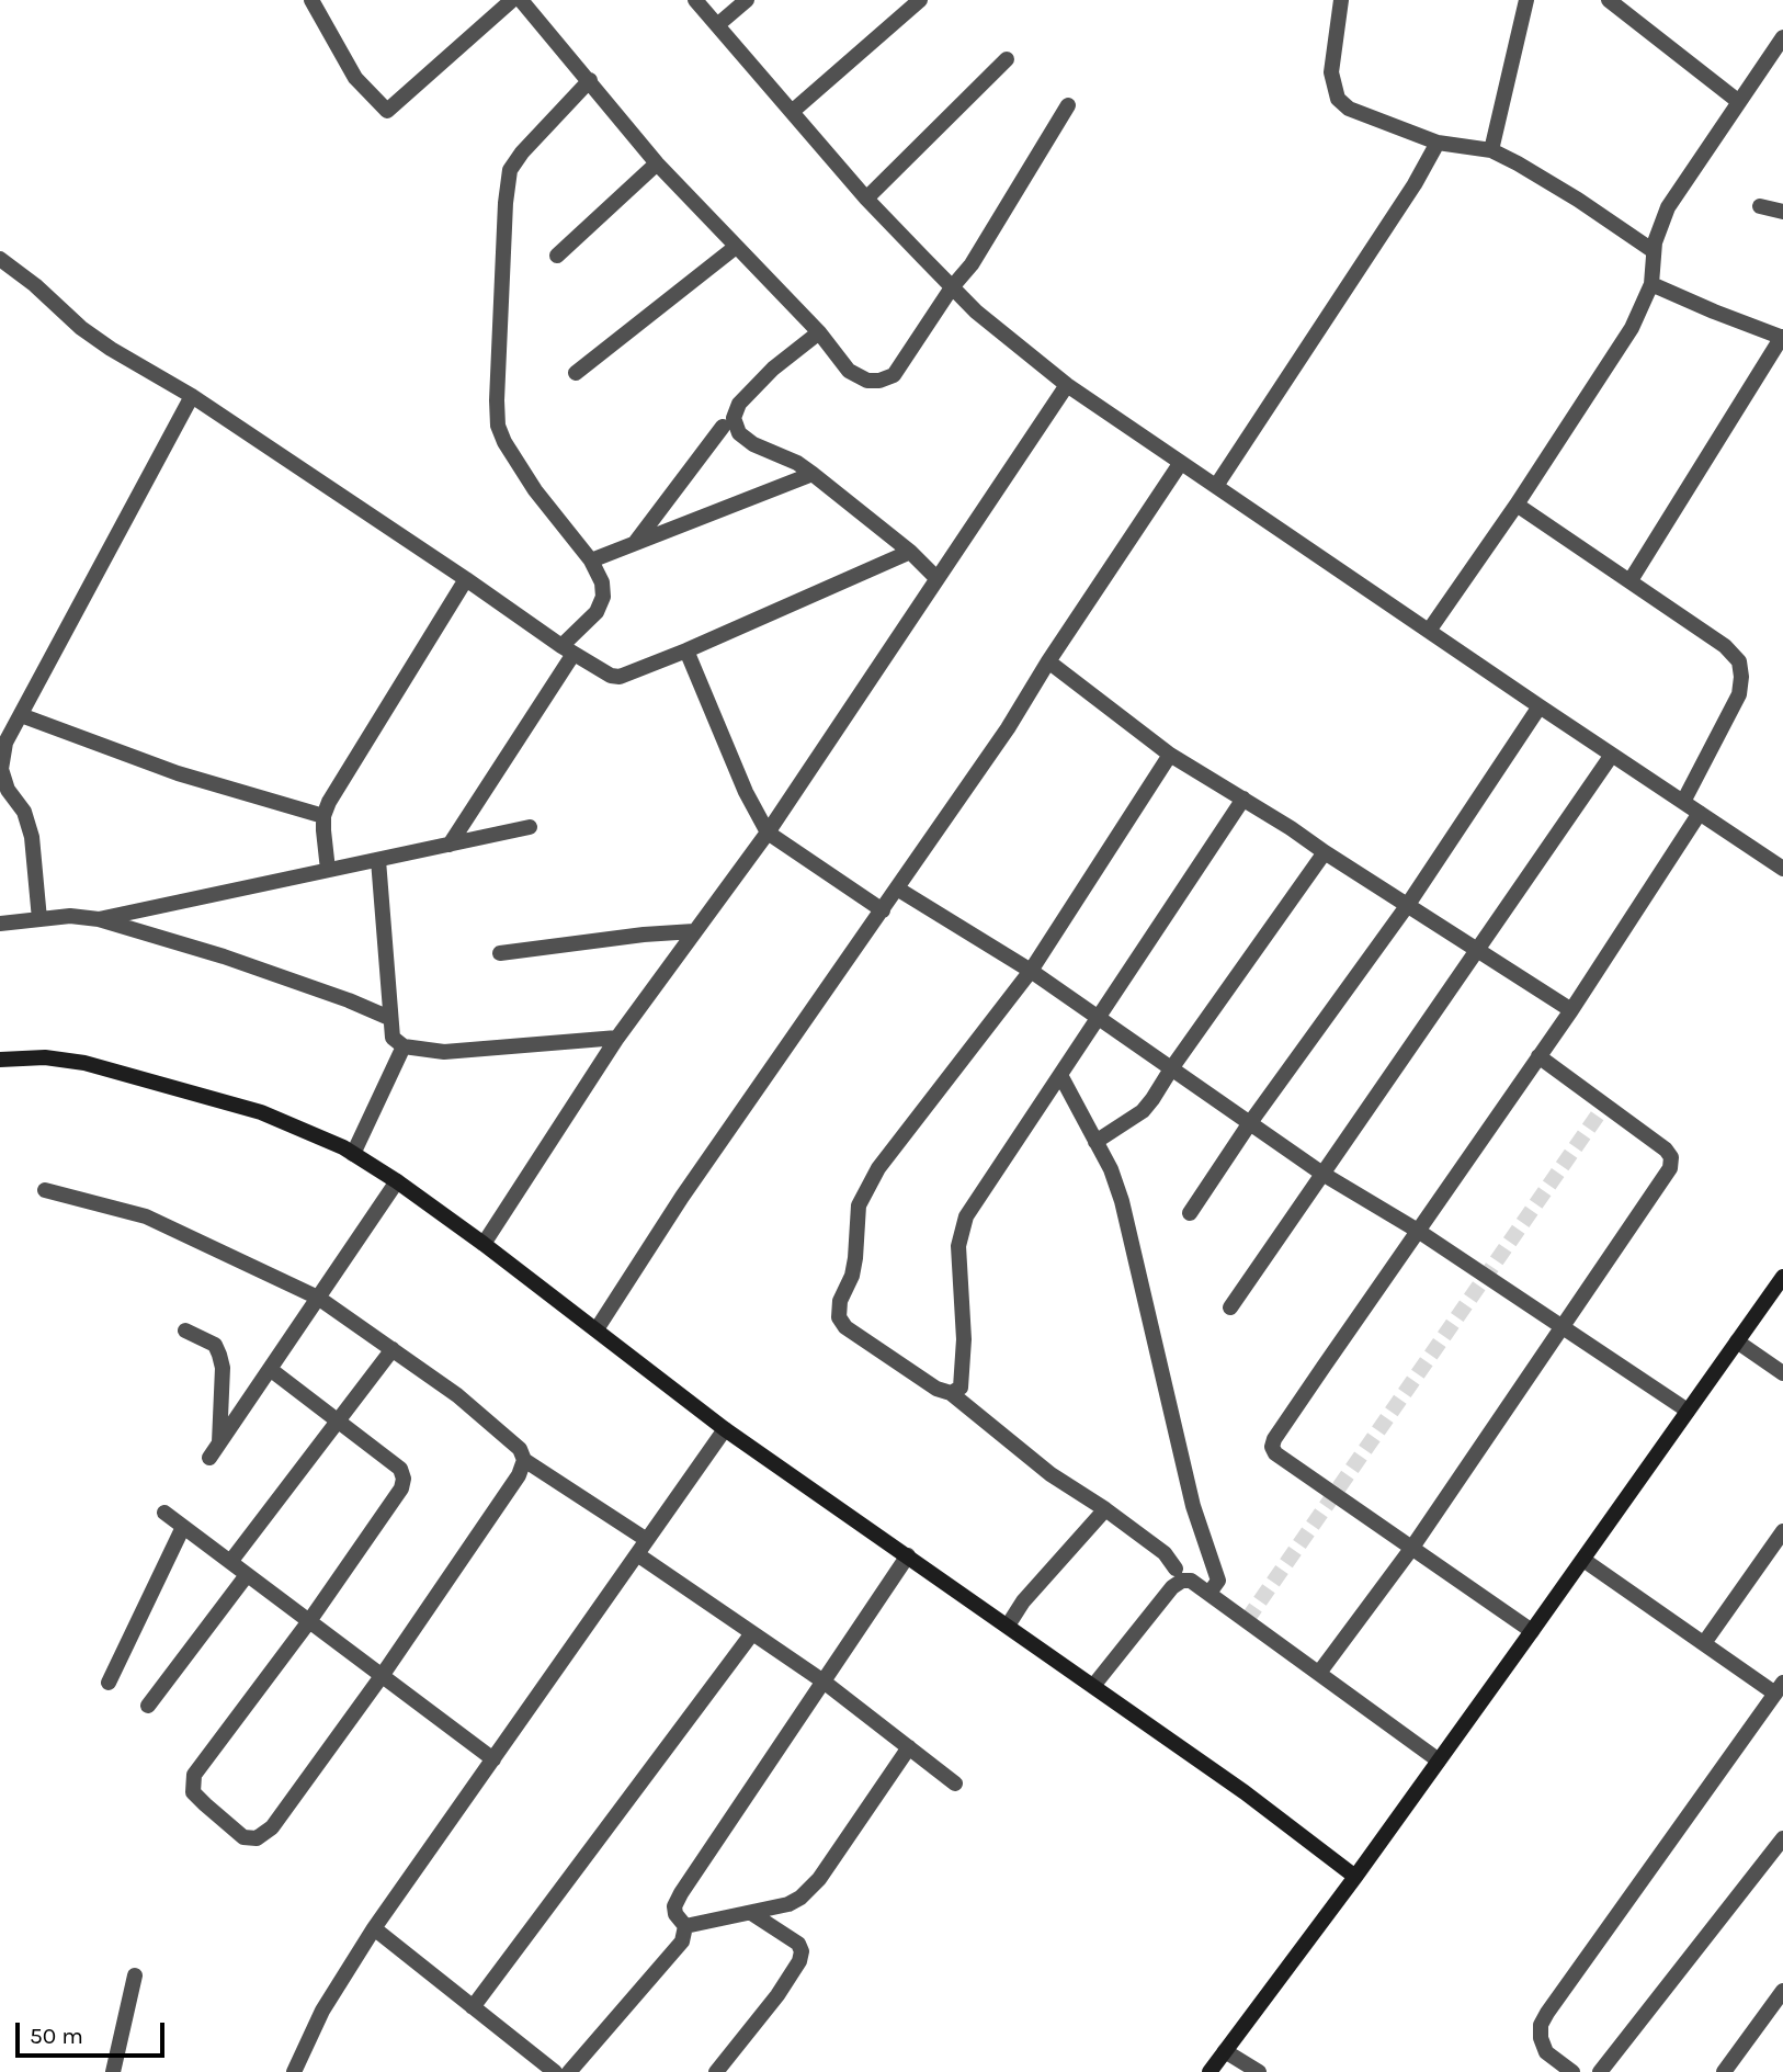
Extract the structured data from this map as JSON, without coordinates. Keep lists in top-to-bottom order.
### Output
{
  "scale_bar": "50 m"
}
